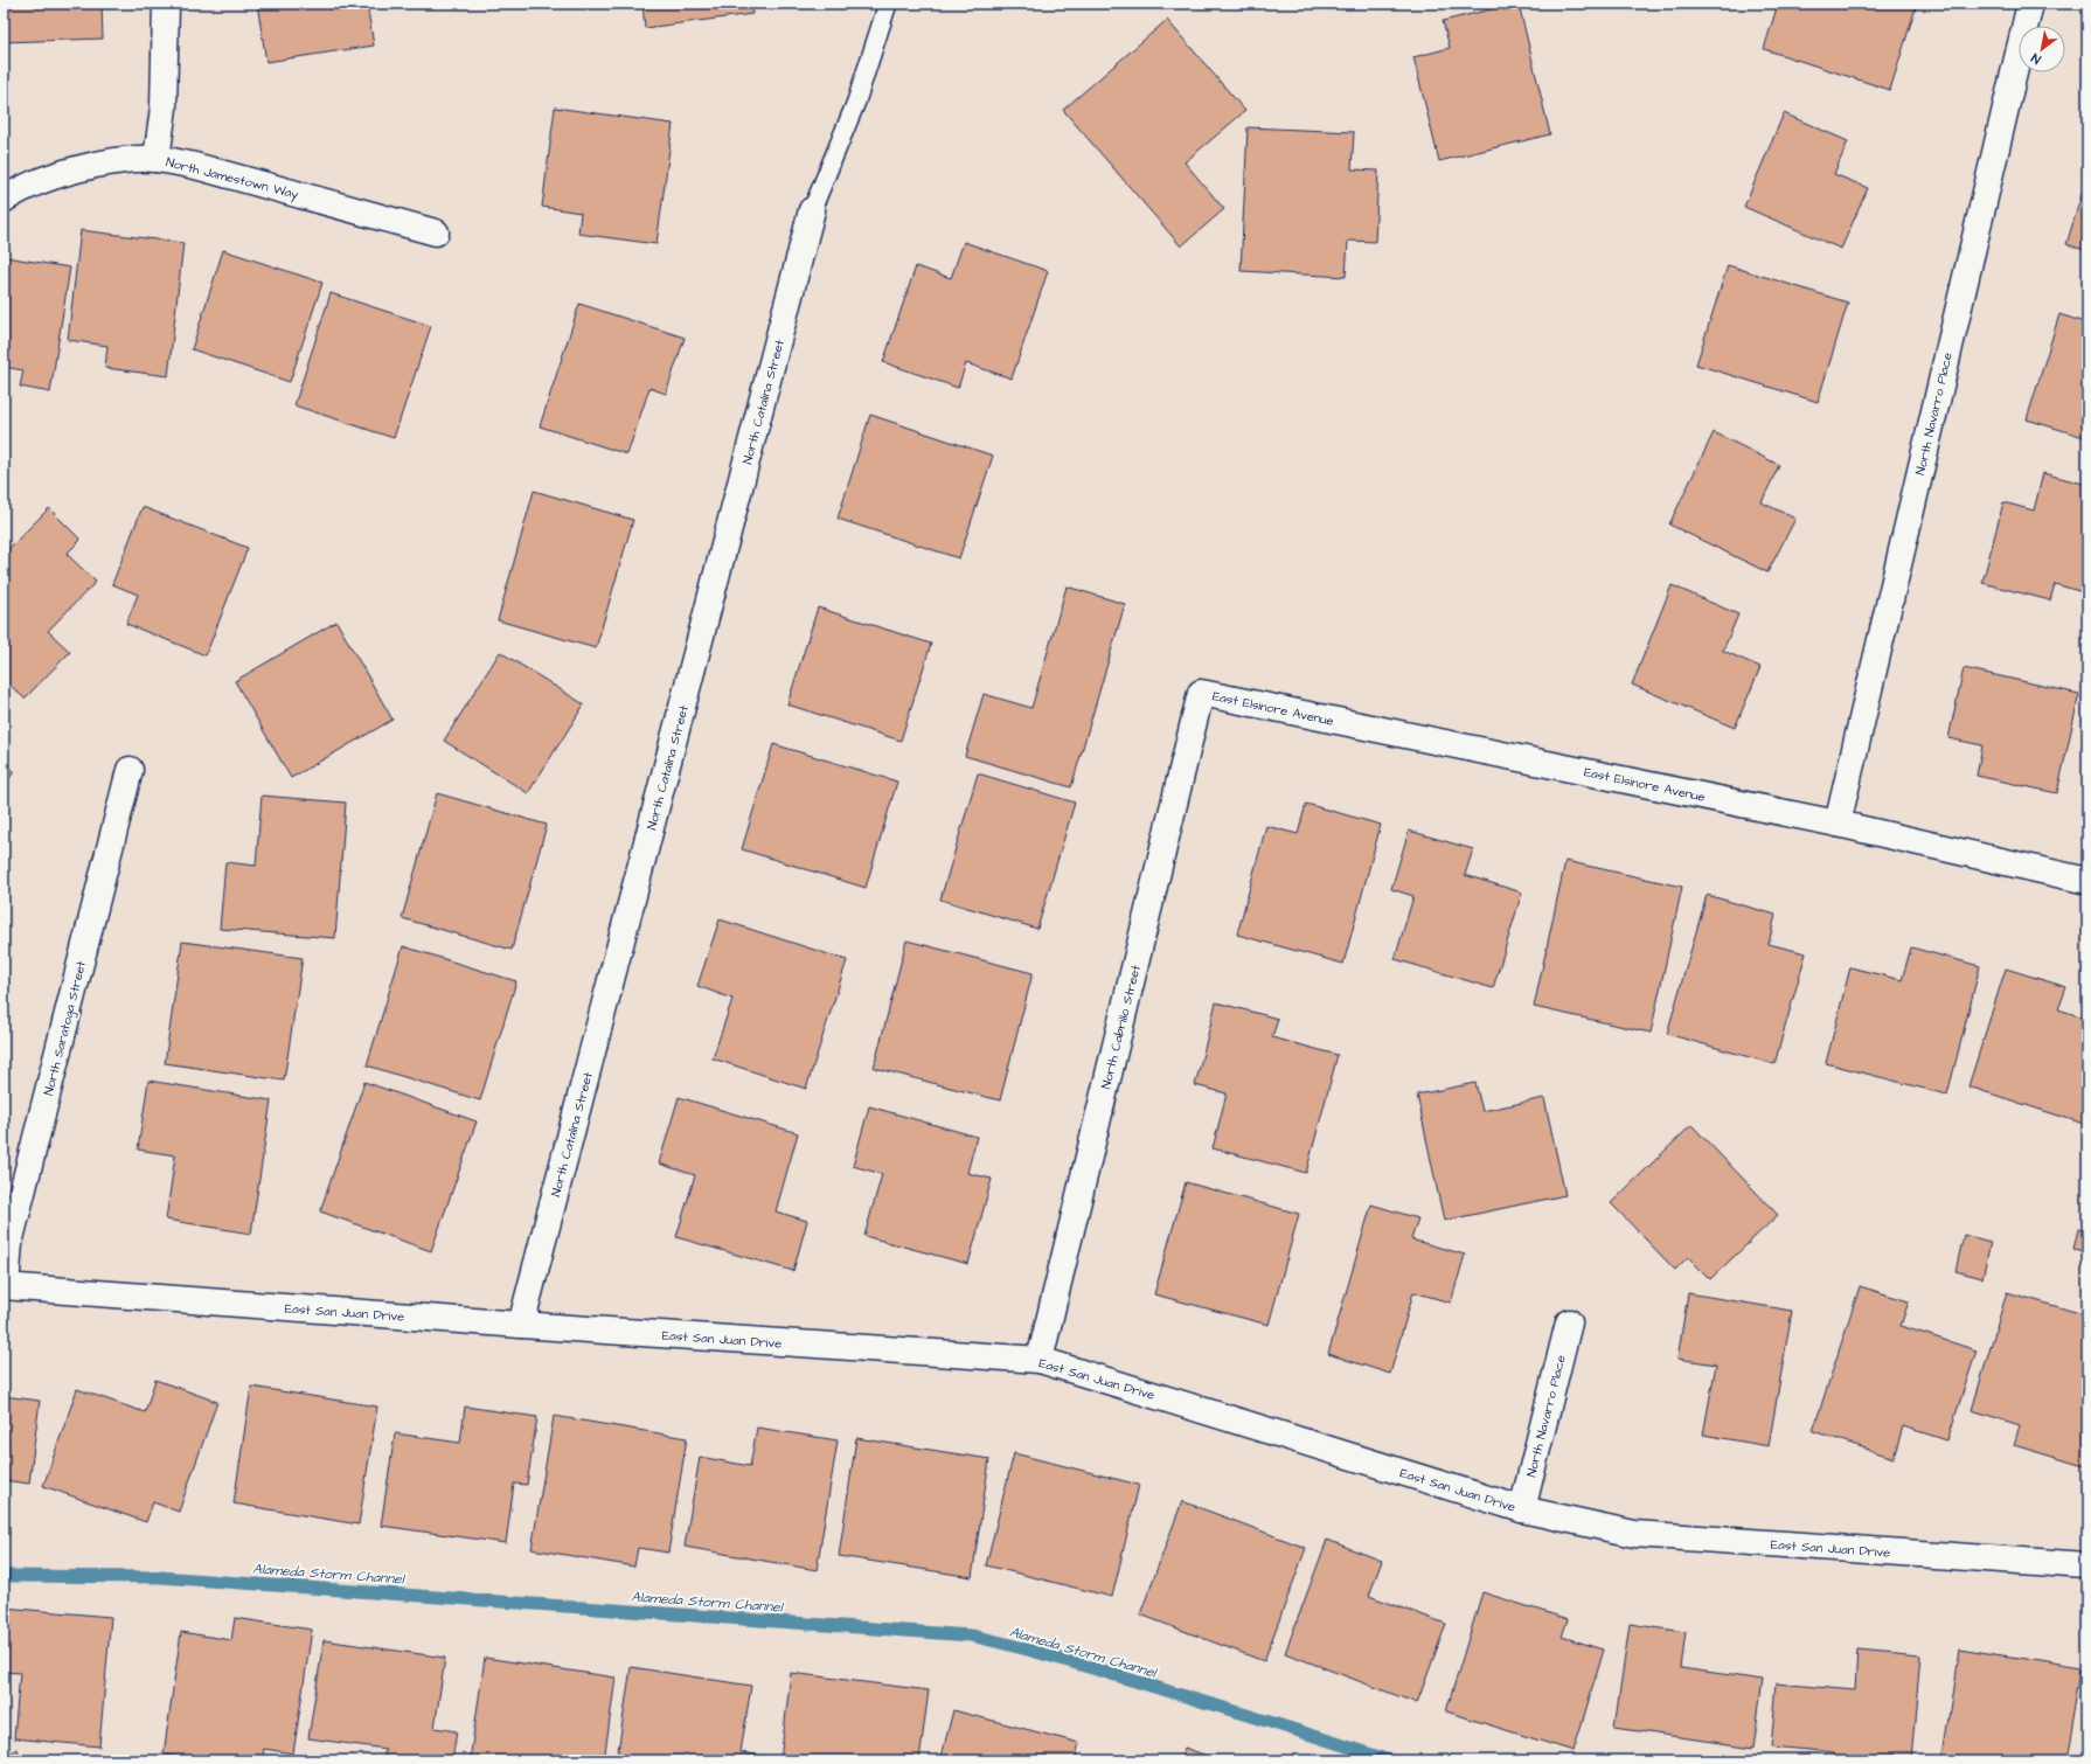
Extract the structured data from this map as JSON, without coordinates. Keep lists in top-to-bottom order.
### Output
{
  "streets": {
    "street": [
      "North Jamestown Way",
      "North Catalina Street",
      "North Navarro Place",
      "East Elsinore Avenue",
      "North Cabrillo Street",
      "North Saratoga Street",
      "East San Juan Drive"
    ]
  },
  "crossings": [
    ["North Catalina Street", "East San Juan Drive"],
    ["North Navarro Place", "East Elsinore Avenue"],
    ["North Navarro Place", "East San Juan Drive"],
    ["East Elsinore Avenue", "North Cabrillo Street"],
    ["North Cabrillo Street", "East San Juan Drive"],
    ["North Saratoga Street", "East San Juan Drive"]
  ],
  "water": ["Alameda Storm Channel"],
  "north": "bottom left"
}
